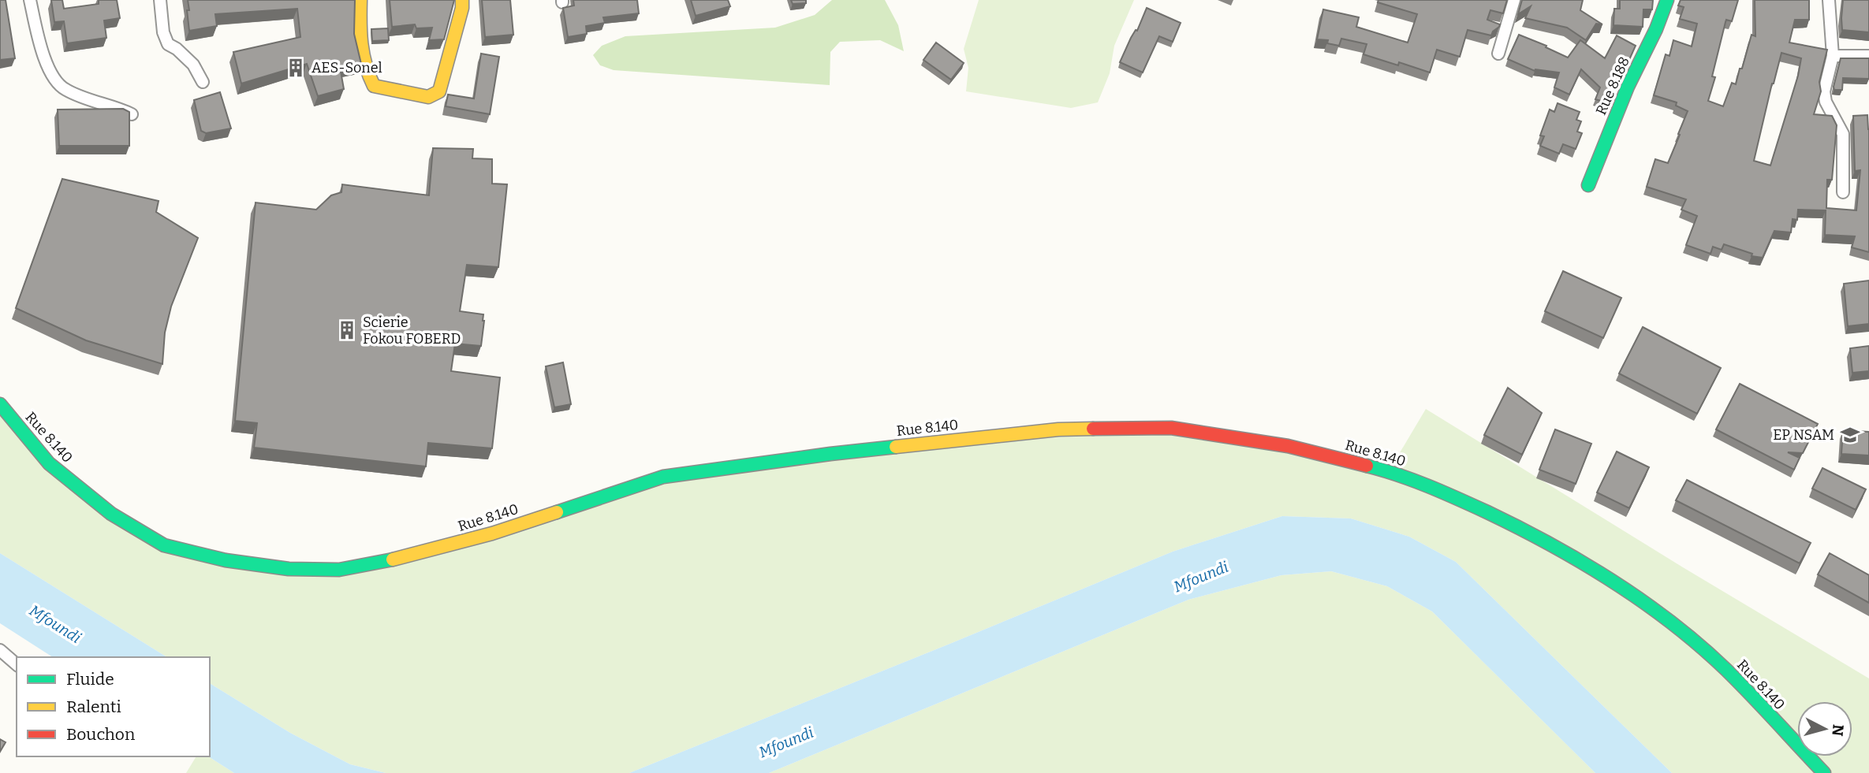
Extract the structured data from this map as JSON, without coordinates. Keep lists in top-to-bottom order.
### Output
{
  "streets": {
    "main road": ["Rue 8.188", "Rue 8.140"]
  },
  "water": ["Mfoundi"],
  "places": {
    "building": ["AES-Sonel", "Scierie Fokou FOBERD"],
    "school or university": ["EP NSAM"]
  },
  "legend": ["Fluide", "Ralenti", "Bouchon"],
  "north": "right"
}
